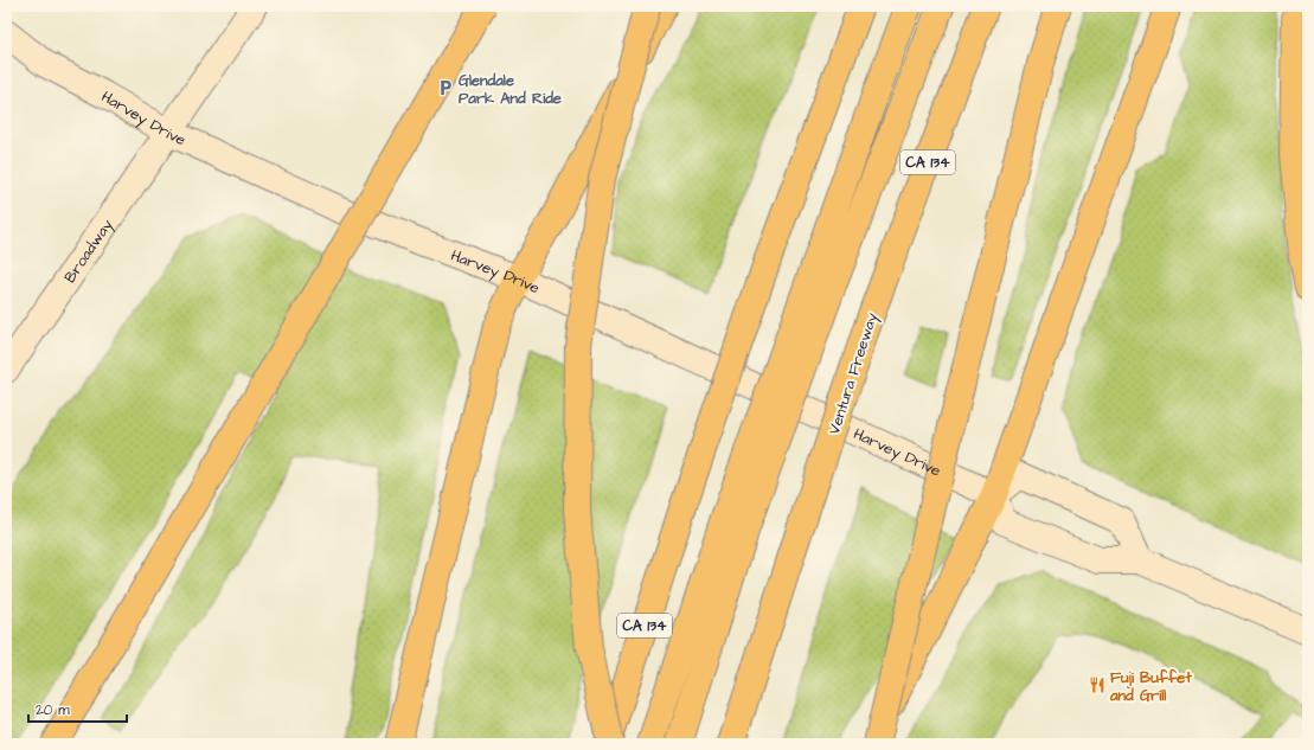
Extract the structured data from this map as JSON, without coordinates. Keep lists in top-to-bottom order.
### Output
{
  "streets": {
    "highway": ["CA 134", "Ventura Freeway"],
    "main road": ["Harvey Drive", "Broadway"]
  },
  "crossings": [
    ["Harvey Drive", "Broadway"]
  ],
  "places": {
    "parking": ["Glendale Park And Ride"],
    "restaurant": ["Fuji Buffet and Grill"]
  },
  "scale_bar": "20 m"
}
